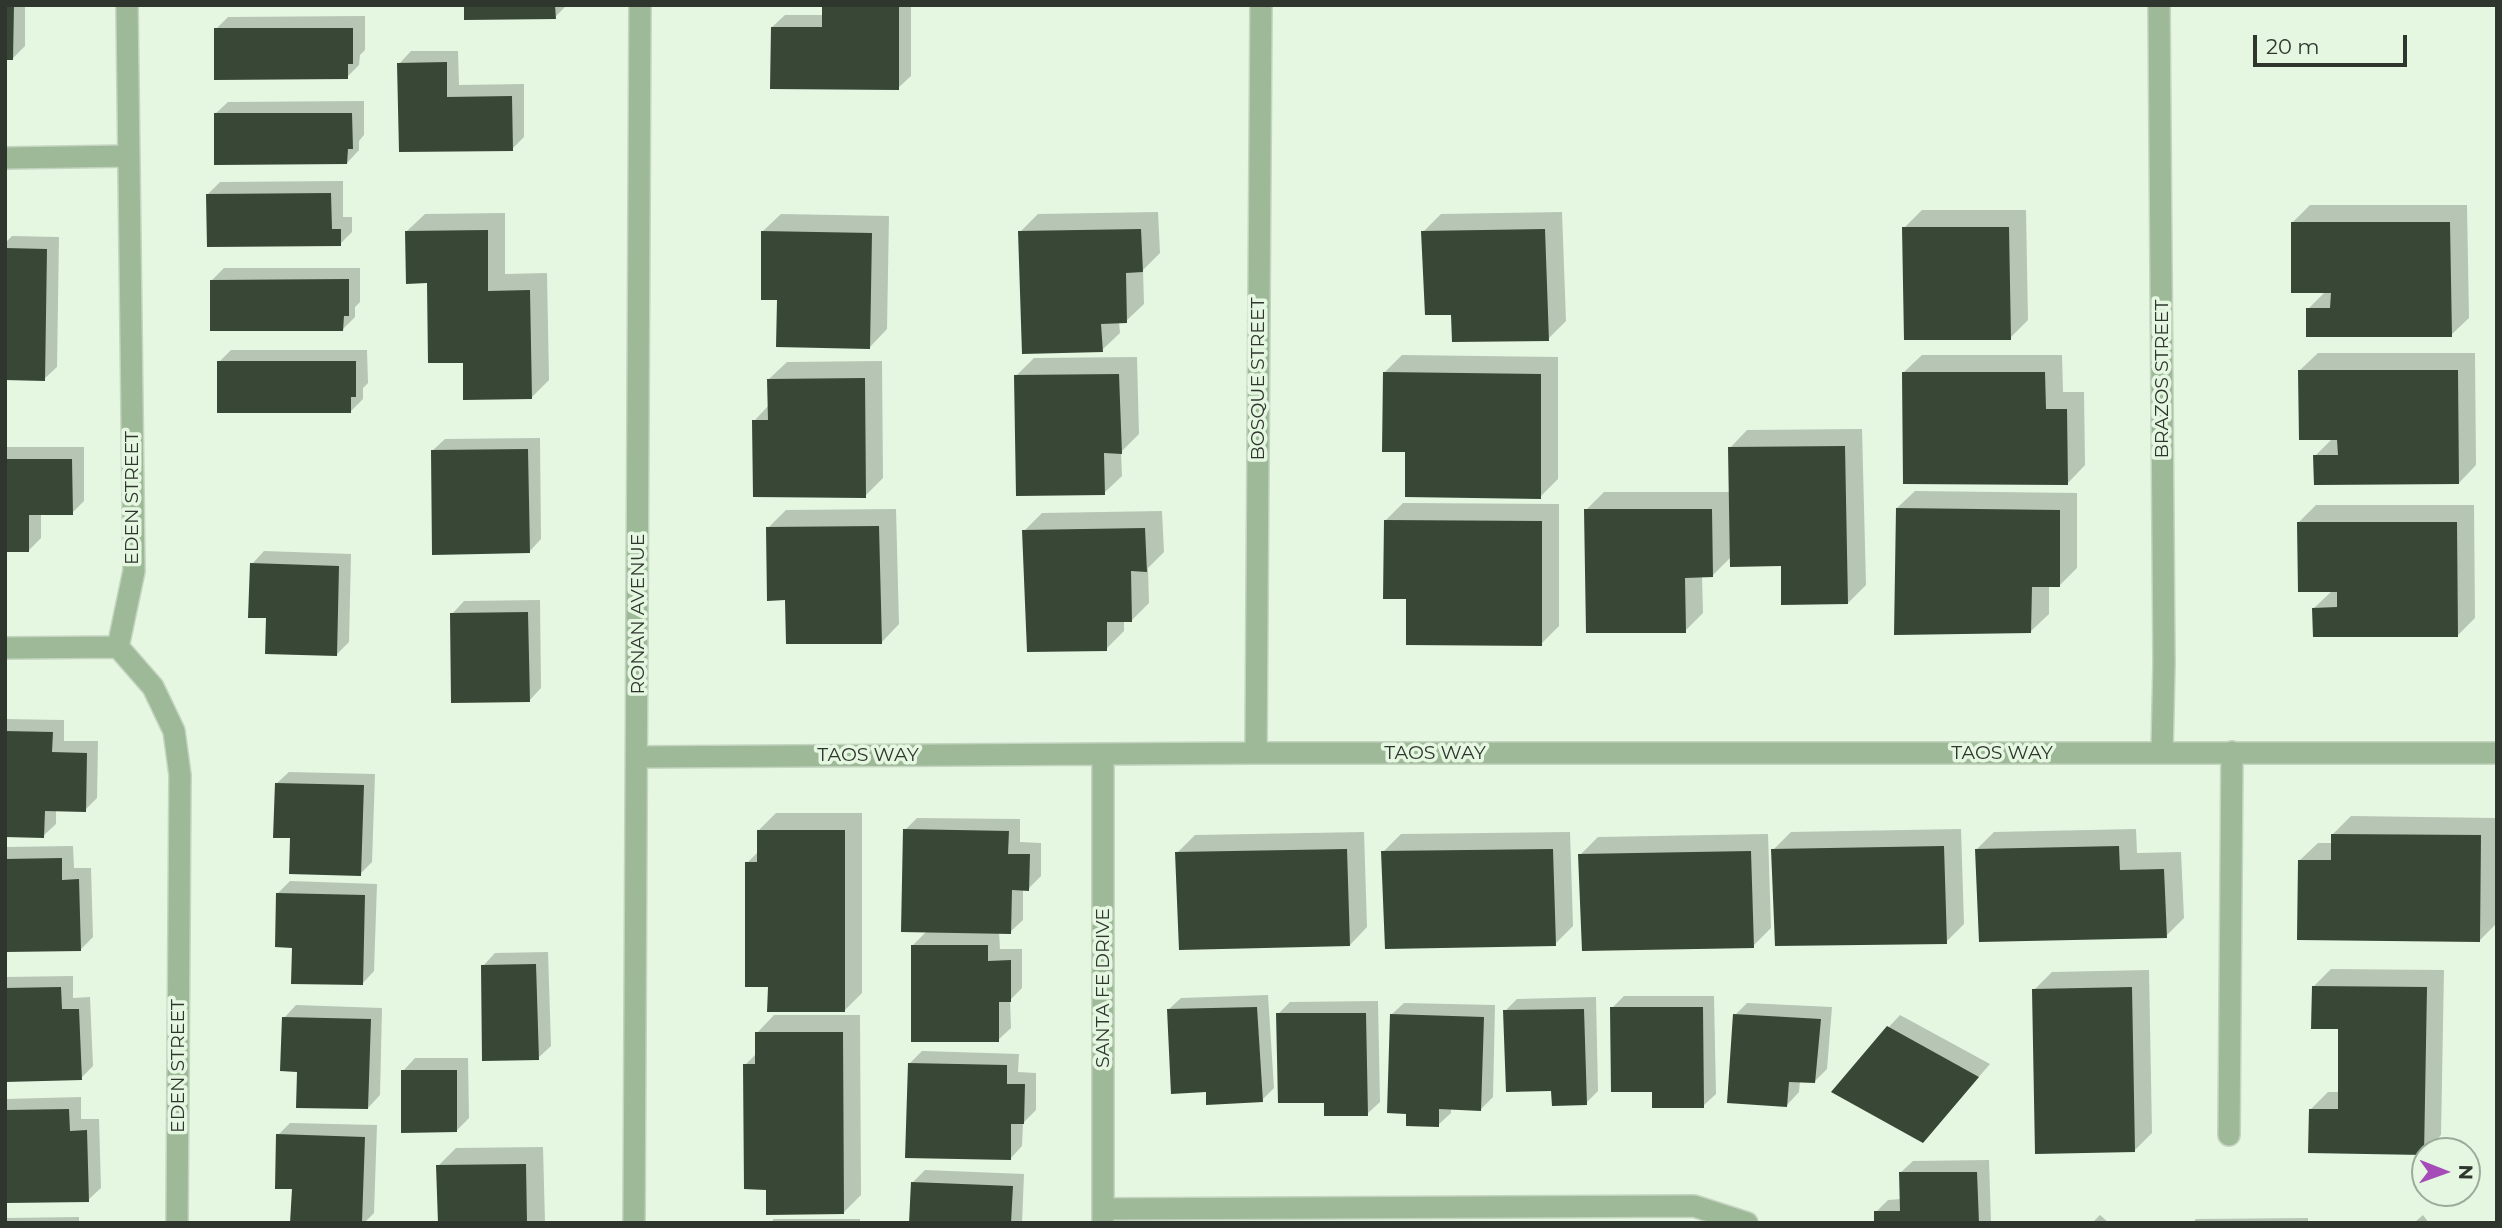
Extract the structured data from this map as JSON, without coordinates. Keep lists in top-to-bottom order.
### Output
{
  "streets": {
    "street": [
      "BOSQUE STREET",
      "BRAZOS STREET",
      "EDEN STREET",
      "RONAN AVENUE",
      "TAOS WAY",
      "SANTA FE DRIVE"
    ]
  },
  "crossings": [
    ["BOSQUE STREET", "TAOS WAY"],
    ["BRAZOS STREET", "TAOS WAY"],
    ["RONAN AVENUE", "TAOS WAY"],
    ["TAOS WAY", "SANTA FE DRIVE"]
  ],
  "scale_bar": "20 m",
  "north": "right"
}
